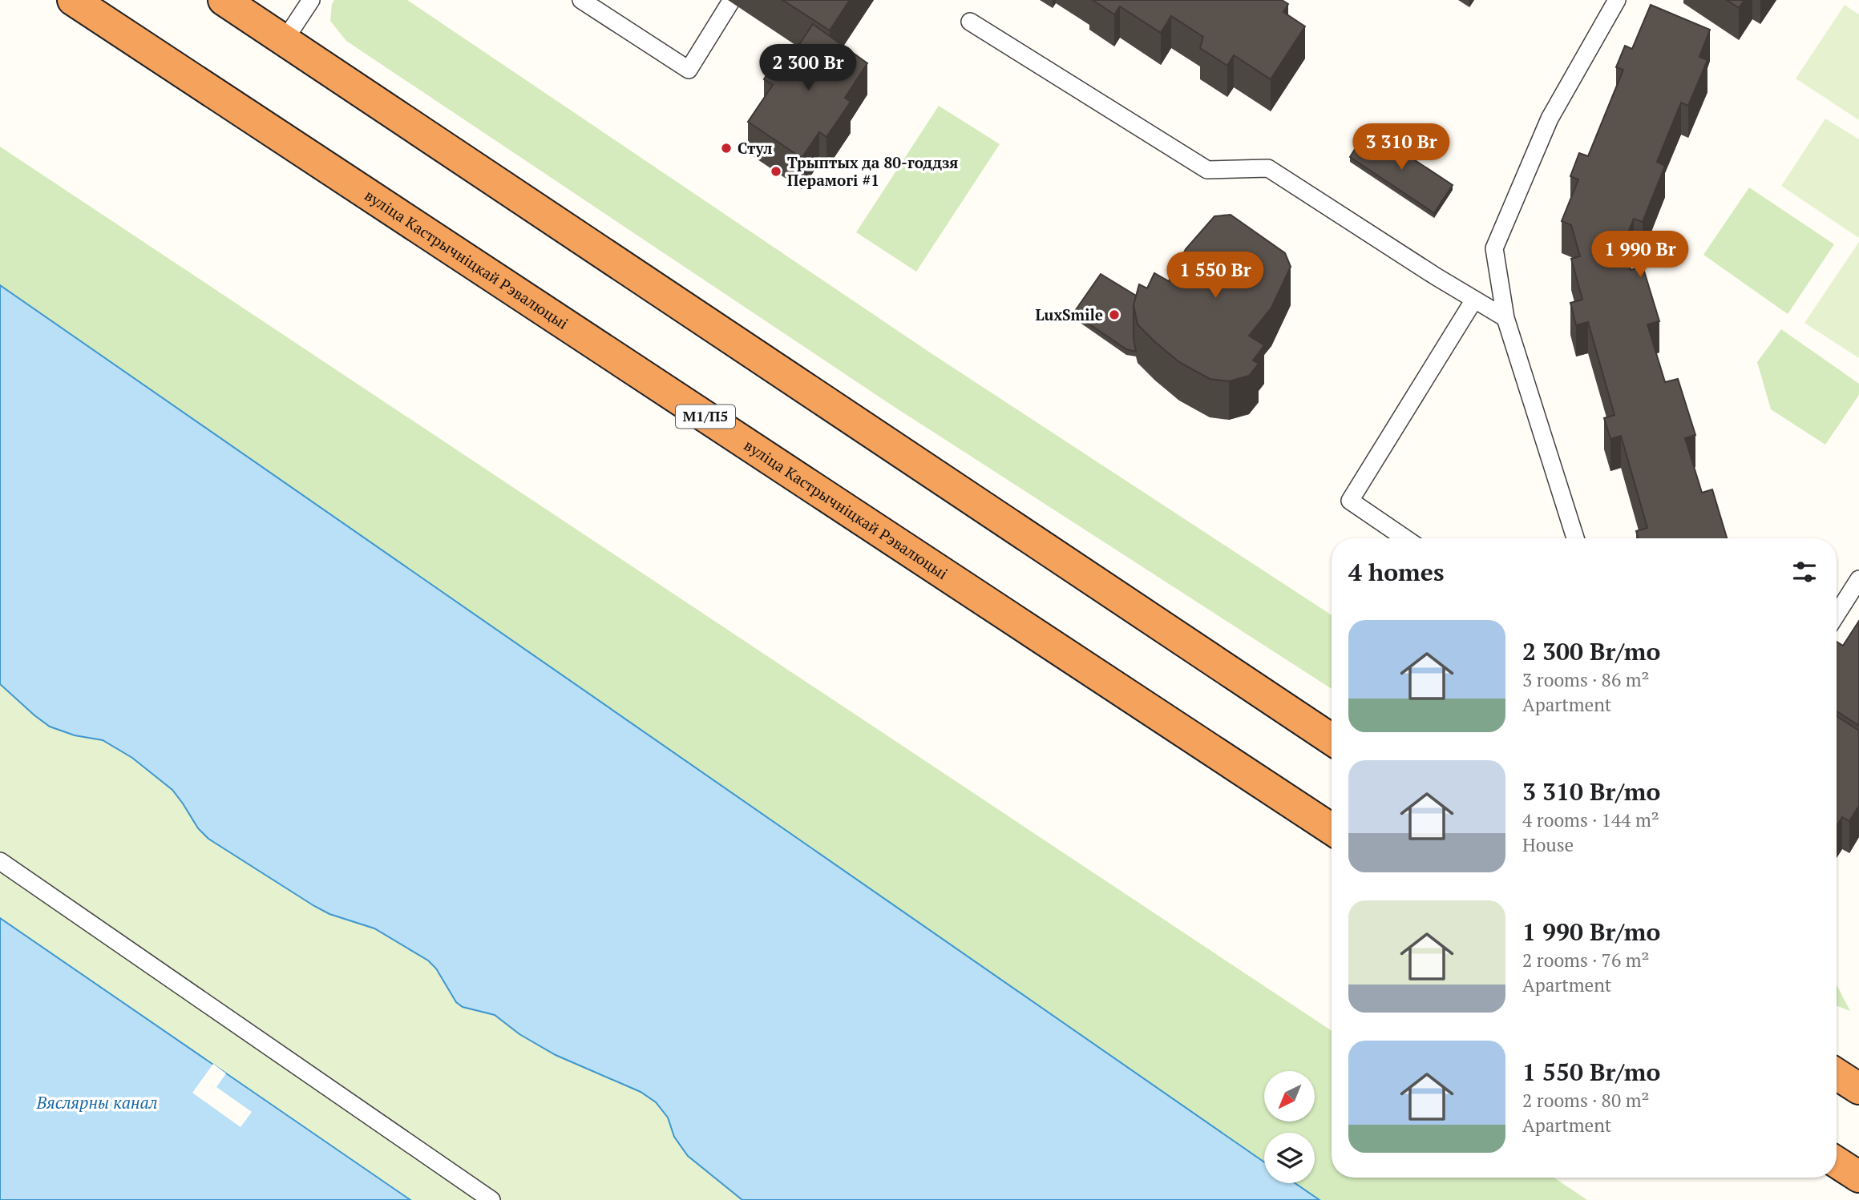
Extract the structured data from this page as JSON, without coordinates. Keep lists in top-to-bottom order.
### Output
{
  "streets": {
    "highway": ["вуліца Кастрычніцкай Рэвалюцыі", "М1/П5"]
  },
  "water": ["Вяслярны канал"],
  "places": ["Стул", "Трыптых да 80-годдзя Перамогі #1", "LuxSmile"],
  "north": "bottom left",
  "page": {
    "price": [
      "2 300 Br",
      "3 310 Br",
      "1 990 Br",
      "1 550 Br"
    ],
    "heading": "4 homes",
    "list": [
      {
        "name": "2 300 Br/mo",
        "note": "3 rooms · 86 m² · Apartment"
      },
      {
        "name": "3 310 Br/mo",
        "note": "4 rooms · 144 m² · House"
      },
      {
        "name": "1 990 Br/mo",
        "note": "2 rooms · 76 m² · Apartment"
      },
      {
        "name": "1 550 Br/mo",
        "note": "2 rooms · 80 m² · Apartment"
      }
    ]
  }
}
